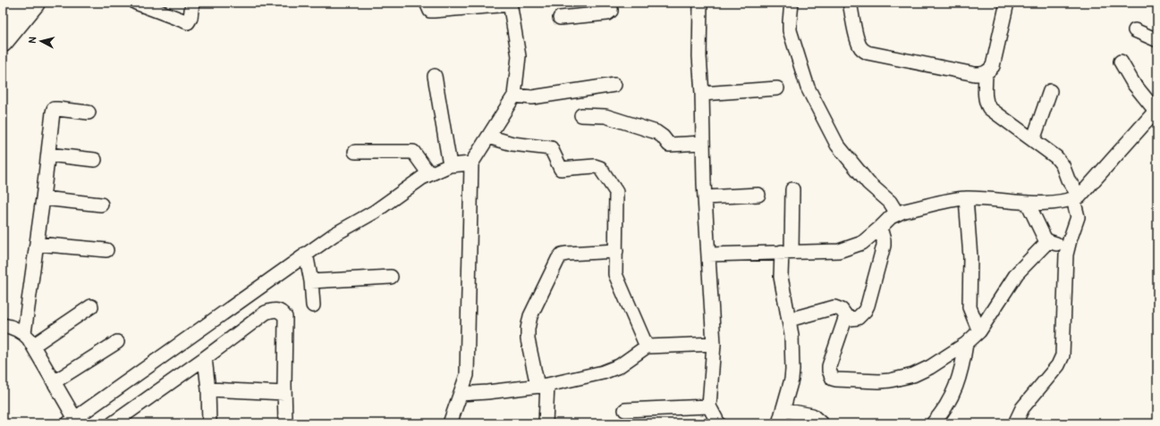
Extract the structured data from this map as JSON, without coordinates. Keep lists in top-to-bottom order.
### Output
{
  "north": "left"
}
